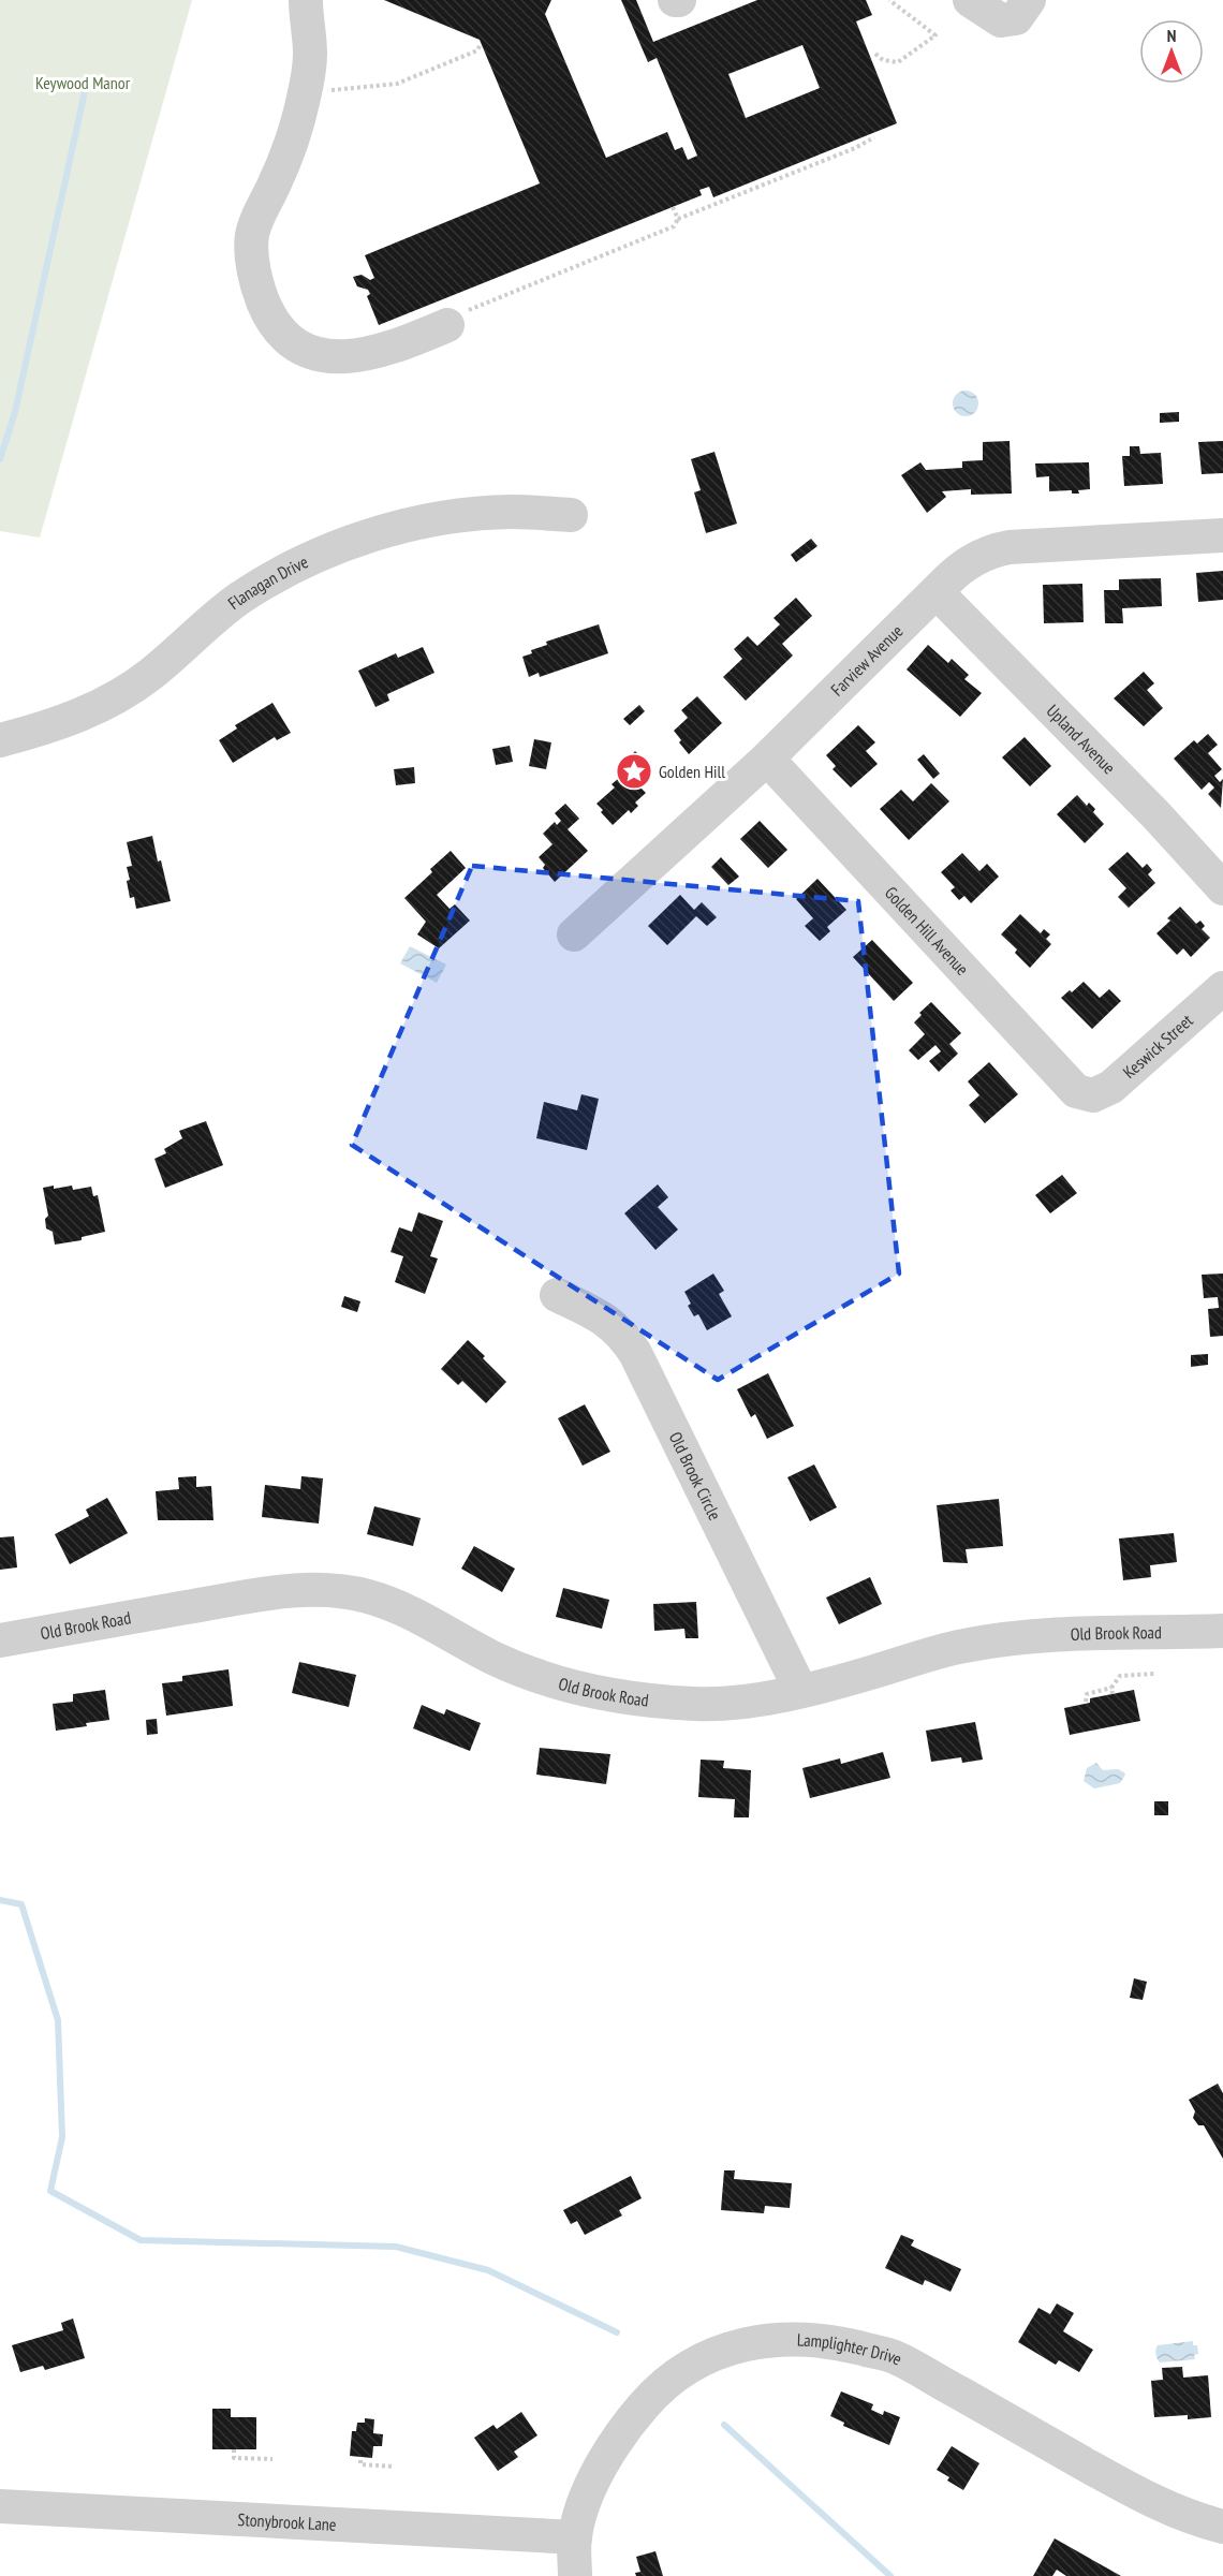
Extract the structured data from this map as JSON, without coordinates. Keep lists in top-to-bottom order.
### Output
{
  "streets": {
    "street": [
      "Flanagan Drive",
      "Farview Avenue",
      "Upland Avenue",
      "Golden Hill Avenue",
      "Keswick Street",
      "Old Brook Circle",
      "Old Brook Road",
      "Lamplighter Drive",
      "Stonybrook Lane"
    ]
  },
  "crossings": [
    ["Farview Avenue", "Upland Avenue"],
    ["Farview Avenue", "Golden Hill Avenue"],
    ["Golden Hill Avenue", "Keswick Street"],
    ["Old Brook Circle", "Old Brook Road"],
    ["Lamplighter Drive", "Stonybrook Lane"]
  ],
  "parks": ["Keywood Manor"],
  "places": {
    "place": ["Golden Hill"]
  },
  "north": "top"
}
